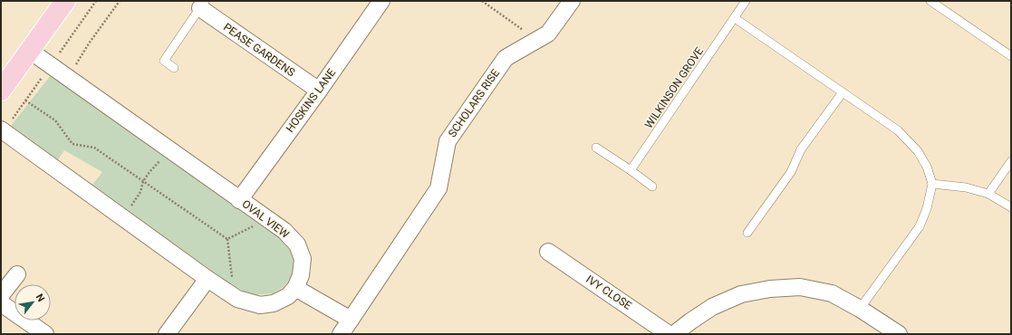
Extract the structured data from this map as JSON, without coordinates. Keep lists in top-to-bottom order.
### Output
{
  "streets": {
    "street": [
      "PEASE GARDENS",
      "HOSKINS LANE",
      "SCHOLARS RISE",
      "OVAL VIEW",
      "IVY CLOSE"
    ],
    "lane": ["WILKINSON GROVE"]
  },
  "crossings": [
    ["PEASE GARDENS", "HOSKINS LANE"],
    ["HOSKINS LANE", "OVAL VIEW"]
  ],
  "north": "top right"
}
